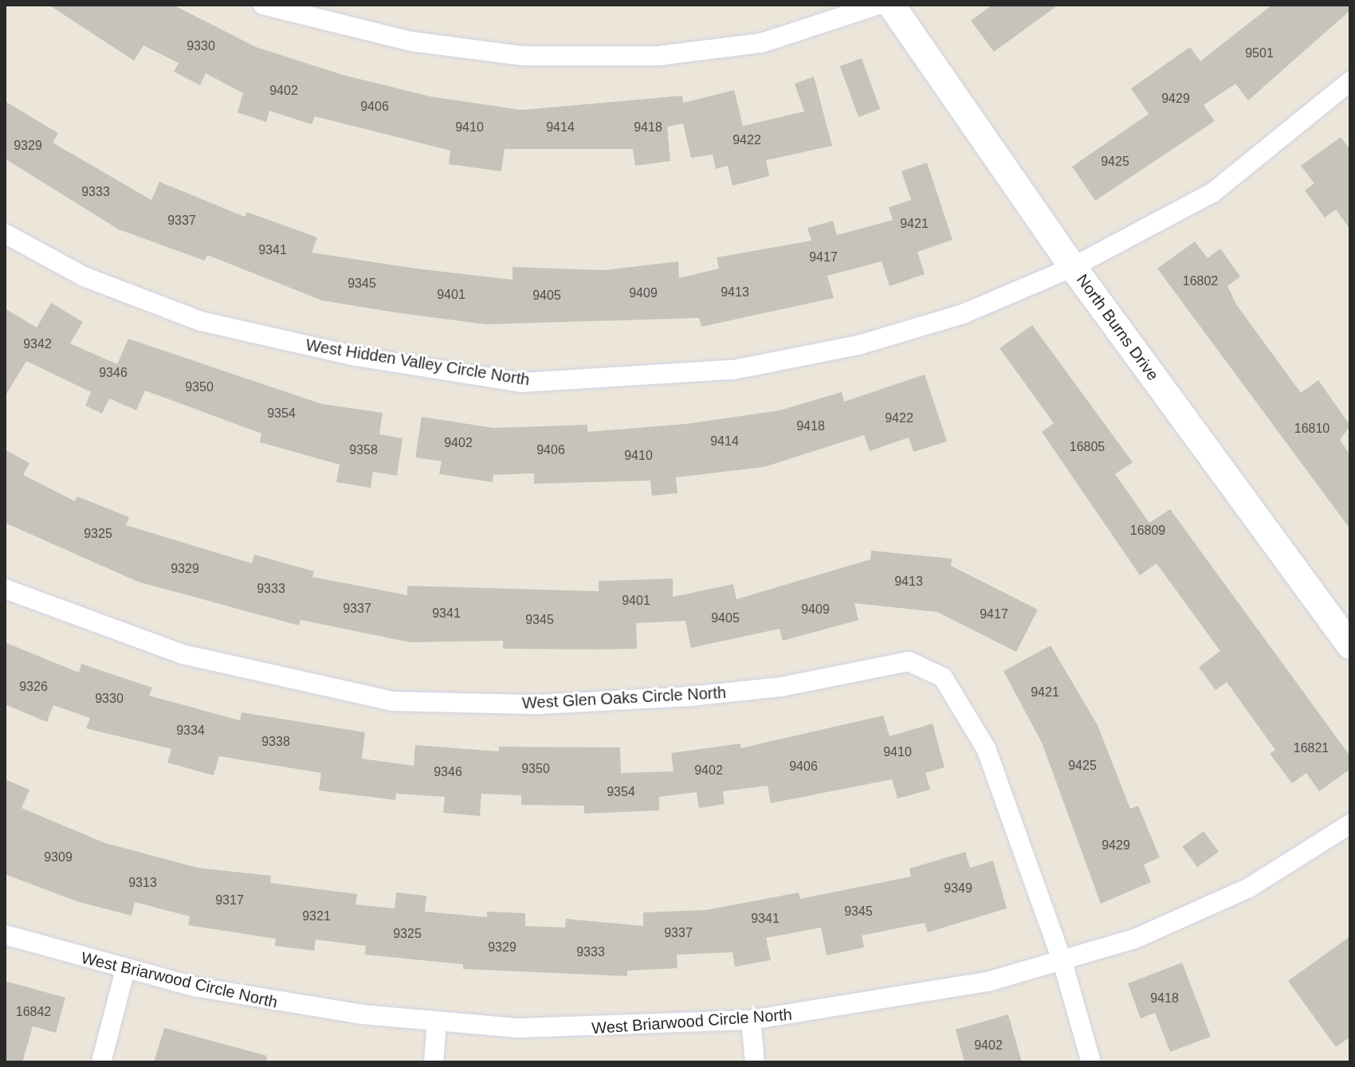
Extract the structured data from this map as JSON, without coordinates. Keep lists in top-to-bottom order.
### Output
{
  "streets": {
    "street": [
      "North Burns Drive",
      "West Hidden Valley Circle North",
      "West Glen Oaks Circle North",
      "West Briarwood Circle North"
    ]
  },
  "crossings": [
    ["North Burns Drive", "West Hidden Valley Circle North"],
    ["West Glen Oaks Circle North", "West Briarwood Circle North"]
  ],
  "house_numbers": [
    "9330",
    "9501",
    "9402",
    "9429",
    "9406",
    "9410",
    "9414",
    "9418",
    "9422",
    "9329",
    "9425",
    "9333",
    "9337",
    "9421",
    "9341",
    "9417",
    "16802",
    "9345",
    "9413",
    "9409",
    "9401",
    "9405",
    "9342",
    "9346",
    "9350",
    "9354",
    "9422",
    "9418",
    "16810",
    "9414",
    "9402",
    "16805",
    "9358",
    "9406",
    "9410",
    "16809",
    "9325",
    "9329",
    "9413",
    "9333",
    "9401",
    "9337",
    "9409",
    "9341",
    "9417",
    "9405",
    "9345",
    "9326",
    "9421",
    "9330",
    "9334",
    "9338",
    "16821",
    "9410",
    "9425",
    "9406",
    "9350",
    "9402",
    "9346",
    "9354",
    "9429",
    "9309",
    "9313",
    "9349",
    "9317",
    "9345",
    "9321",
    "9341",
    "9337",
    "9325",
    "9329",
    "9333",
    "9418",
    "16842",
    "9402"
  ]
}
